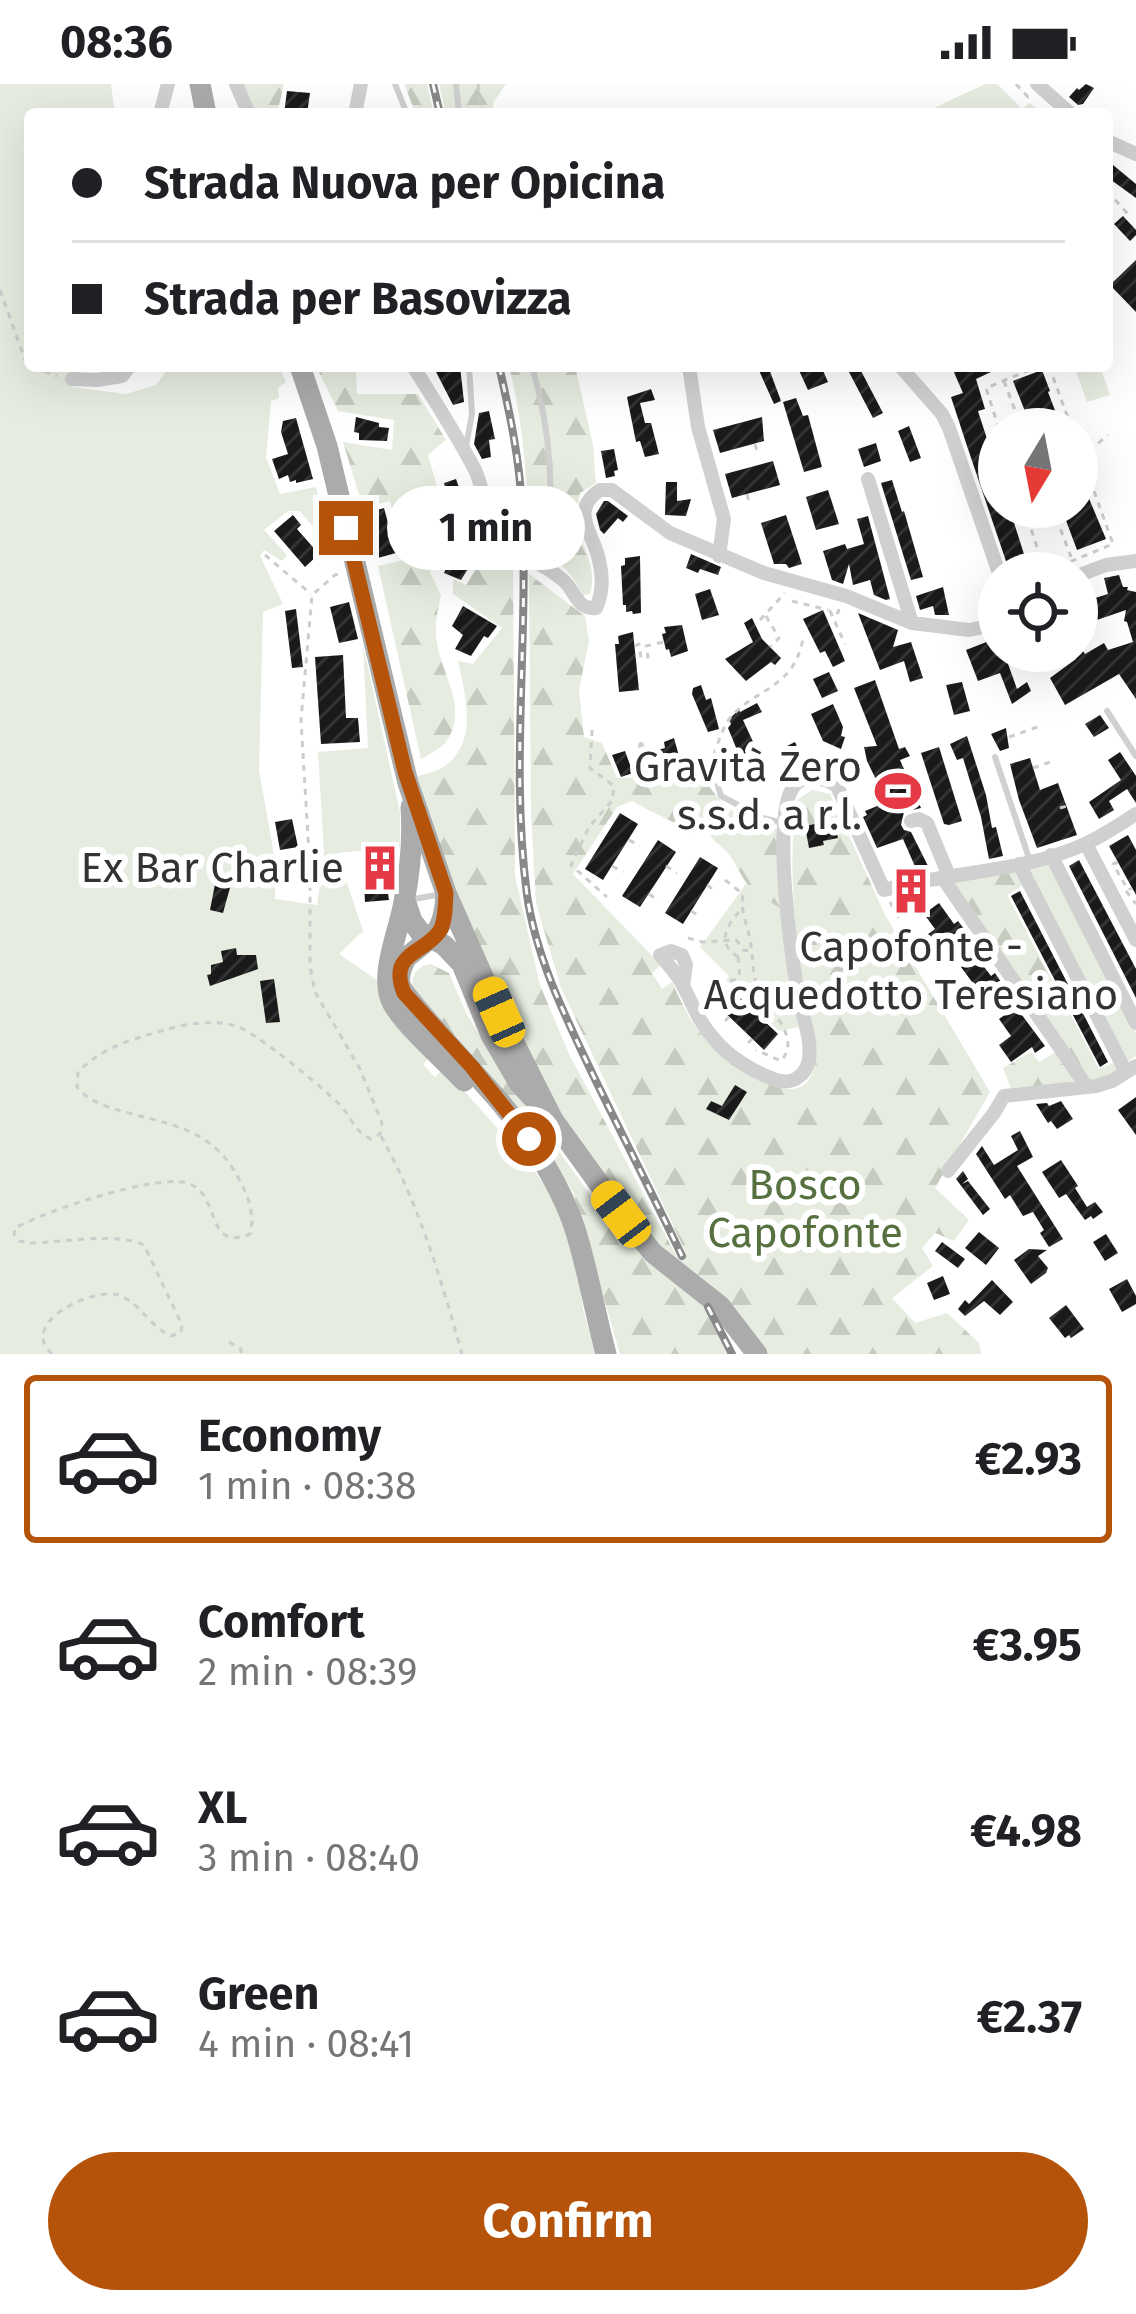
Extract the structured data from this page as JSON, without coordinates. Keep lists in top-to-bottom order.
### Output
{
  "parks": ["Bosco Capofonte"],
  "places": {
    "sports": ["Gravità Zero s.s.d. a r.l."],
    "building": ["Ex Bar Charlie", "Capofonte - Acquedotto Teresiano"]
  },
  "north": "bottom",
  "page": {
    "status": "08:36",
    "banner": ["Strada Nuova per Opicina", "Strada per Basovizza"],
    "bubble": "1 min",
    "list": [
      {
        "name": "Economy",
        "note": "1 min · 08:38",
        "value": "€2.93"
      },
      {
        "name": "Comfort",
        "note": "2 min · 08:39",
        "value": "€3.95"
      },
      {
        "name": "XL",
        "note": "3 min · 08:40",
        "value": "€4.98"
      },
      {
        "name": "Green",
        "note": "4 min · 08:41",
        "value": "€2.37"
      }
    ],
    "buttons": "Confirm"
  }
}
